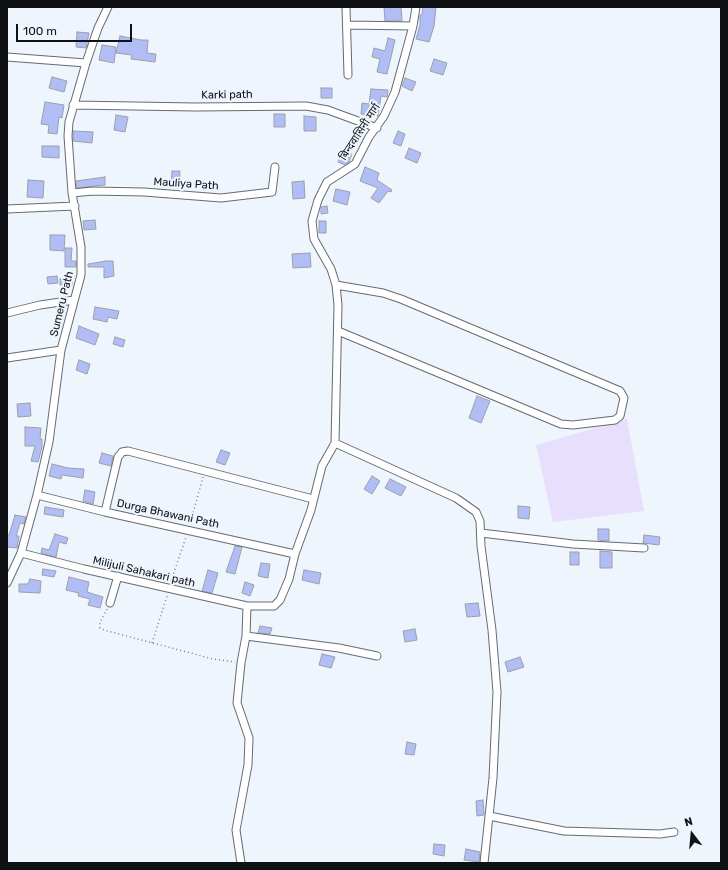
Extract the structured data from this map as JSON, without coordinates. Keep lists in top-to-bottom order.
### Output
{
  "streets": {
    "street": [
      "Karki path",
      "बिन्दवासिनी मार्ग",
      "Mauliya Path",
      "Sumeru Path",
      "Durga Bhawani Path",
      "Milijuli Sahakari path"
    ]
  },
  "crossings": [
    ["Karki path", "बिन्दवासिनी मार्ग"],
    ["Karki path", "Sumeru Path"],
    ["Mauliya Path", "Sumeru Path"],
    ["Sumeru Path", "Durga Bhawani Path"],
    ["Sumeru Path", "Milijuli Sahakari path"],
    ["Durga Bhawani Path", "Milijuli Sahakari path"]
  ],
  "scale_bar": "100 m",
  "north": "top"
}
